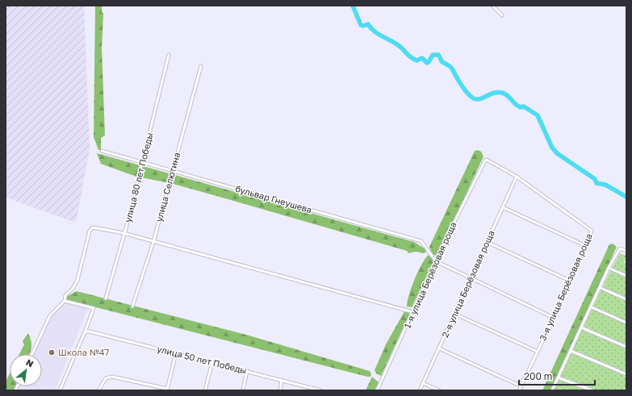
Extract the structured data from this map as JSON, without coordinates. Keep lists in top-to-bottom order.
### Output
{
  "streets": {
    "street": [
      "улица 80 лет Победы",
      "улица Селютина",
      "бульвар Гнеушева",
      "1-я улица Берёзовая роща",
      "2-я улица Берёзовая роща",
      "3-я улица Берёзовая роща",
      "улица 50 лет Победы"
    ]
  },
  "crossings": [
    ["улица 80 лет Победы", "бульвар Гнеушева"],
    ["улица Селютина", "бульвар Гнеушева"],
    ["бульвар Гнеушева", "1-я улица Берёзовая роща"],
    ["1-я улица Берёзовая роща", "3-я улица Берёзовая роща"],
    ["2-я улица Берёзовая роща", "3-я улица Берёзовая роща"]
  ],
  "places": ["Школа №47"],
  "scale_bar": "200 m",
  "north": "top right"
}
